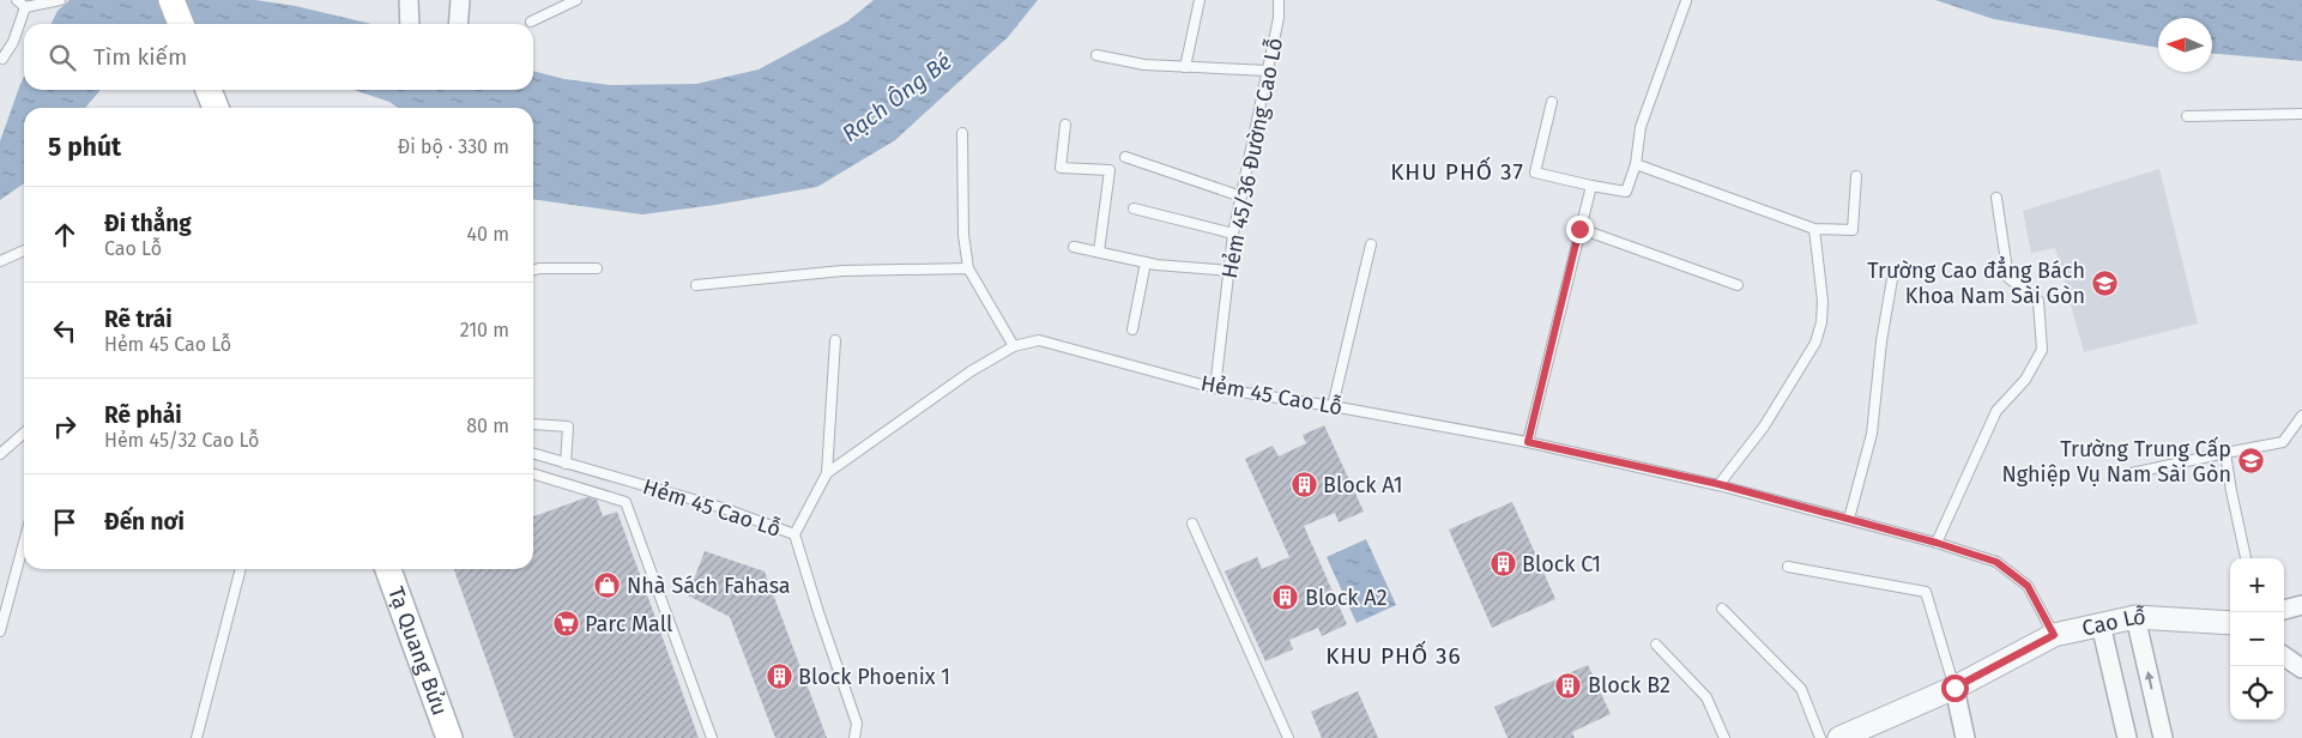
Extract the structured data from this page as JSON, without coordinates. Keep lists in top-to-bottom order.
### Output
{
  "streets": {
    "main road": ["Tạ Quang Bửu"],
    "street": ["Cao Lỗ"],
    "lane": ["Hẻm 45/36 Đường Cao Lỗ", "Hẻm 45 Cao Lỗ"]
  },
  "crossings": [
    ["Hẻm 45/36 Đường Cao Lỗ", "Hẻm 45 Cao Lỗ"],
    ["Hẻm 45 Cao Lỗ", "Cao Lỗ"]
  ],
  "districts": ["KHU PHỐ 37", "KHU PHỐ 36"],
  "water": ["Rạch Ông Bé"],
  "places": {
    "school or university": ["Trường Cao đẳng Bách Khoa Nam Sài Gòn", "Trường Trung Cấp Nghiệp Vụ Nam Sài Gòn"],
    "building": [
      "Block A1",
      "Block C1",
      "Block A2",
      "Block Phoenix 1",
      "Block B2"
    ],
    "shop": ["Nhà Sách Fahasa"],
    "supermarket": ["Parc Mall"]
  },
  "north": "left",
  "page": {
    "search": "Tìm kiếm",
    "heading": ["5 phút", "Đi bộ · 330 m"],
    "list": [
      ["Đi thẳng", "Cao Lỗ", "40 m"],
      ["Rẽ trái", "Hẻm 45 Cao Lỗ", "210 m"],
      ["Rẽ phải", "Hẻm 45/32 Cao Lỗ", "80 m"],
      "Đến nơi"
    ],
    "map_buttons": ["+", "−"]
  }
}
